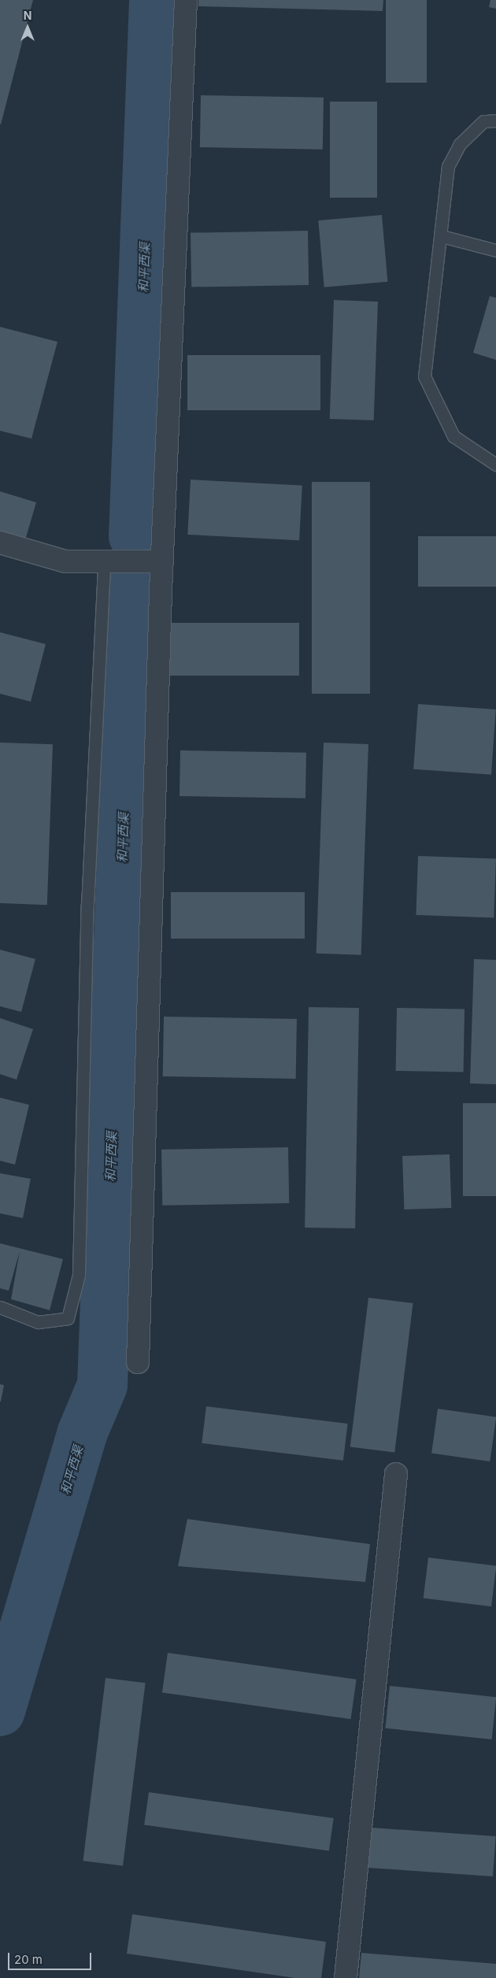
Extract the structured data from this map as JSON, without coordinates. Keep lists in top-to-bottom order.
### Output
{
  "water": ["和平西渠"],
  "scale_bar": "20 m",
  "north": "top"
}
